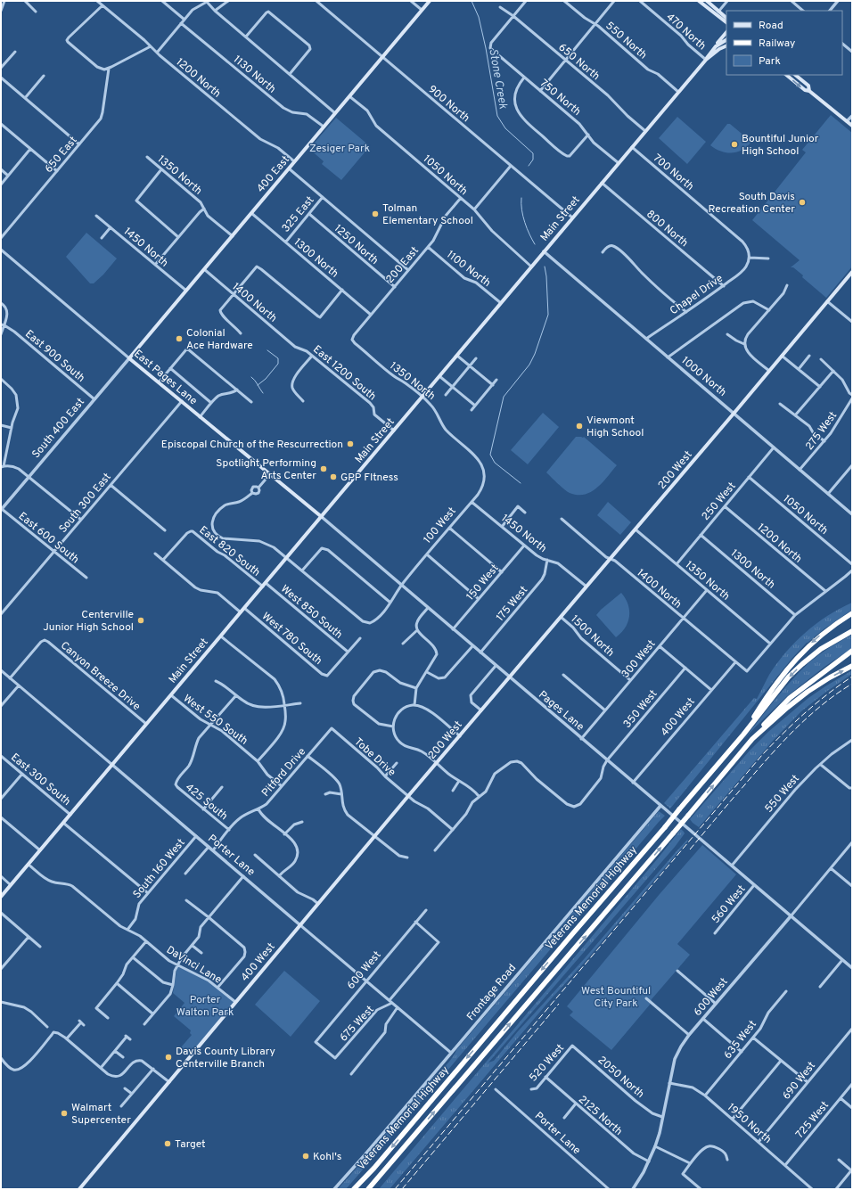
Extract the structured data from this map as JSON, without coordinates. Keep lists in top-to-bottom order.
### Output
{
  "streets": {
    "highway": ["Veterans Memorial Highway"],
    "main road": [
      "400 East",
      "Main Street",
      "East Pages Lane",
      "200 West",
      "400 West"
    ],
    "street": [
      "470 North",
      "550 North",
      "650 North",
      "1130 North",
      "1200 North",
      "750 North",
      "900 North",
      "650 East",
      "700 North",
      "1350 North",
      "1050 North",
      "325 East",
      "800 North",
      "1250 North",
      "1450 North",
      "1300 North",
      "200 East",
      "1100 North",
      "Chapel Drive",
      "1400 North",
      "East 900 South",
      "East 1200 South",
      "1000 North",
      "South 400 East",
      "275 West",
      "250 West",
      "South 300 East",
      "100 West",
      "East 600 South",
      "East 820 South",
      "150 West",
      "175 West",
      "West 850 South",
      "1500 North",
      "West 780 South",
      "300 West",
      "Canyon Breeze Drive",
      "350 West",
      "Pages Lane",
      "West 550 South",
      "Tobe Drive",
      "Pitford Drive",
      "East 300 South",
      "550 West",
      "425 South",
      "Porter Lane",
      "South 160 West",
      "560 West",
      "DaVinci Lane",
      "600 West",
      "Frontage Road",
      "675 West",
      "635 West",
      "520 West",
      "2050 North",
      "690 West",
      "2125 North",
      "725 West",
      "1950 North"
    ]
  },
  "crossings": [
    ["470 North", "Main Street"],
    ["550 North", "Main Street"],
    ["650 North", "750 North"],
    ["650 North", "Main Street"],
    ["1130 North", "400 East"],
    ["1200 North", "400 East"],
    ["1200 North", "250 West"],
    ["750 North", "Main Street"],
    ["900 North", "400 East"],
    ["900 North", "Main Street"],
    ["700 North", "Main Street"],
    ["700 North", "Chapel Drive"],
    ["400 East", "1350 North"],
    ["400 East", "1050 North"],
    ["400 East", "1450 North"],
    ["400 East", "1300 North"],
    ["400 East", "1400 North"],
    ["400 East", "East Pages Lane"],
    ["400 East", "South 400 East"],
    ["1350 North", "Main Street"],
    ["1350 North", "200 East"],
    ["1350 North", "1400 North"],
    ["1350 North", "200 West"],
    ["1350 North", "250 West"],
    ["1350 North", "100 West"],
    ["1350 North", "300 West"],
    ["1050 North", "Main Street"],
    ["1050 North", "200 East"],
    ["1050 North", "250 West"],
    ["325 East", "1250 North"],
    ["325 East", "1300 North"],
    ["Main Street", "800 North"],
    ["Main Street", "1100 North"],
    ["Main Street", "East 1200 South"],
    ["Main Street", "1000 North"],
    ["Main Street", "East Pages Lane"],
    ["Main Street", "100 West"],
    ["Main Street", "East 820 South"],
    ["Main Street", "West 850 South"],
    ["Main Street", "West 780 South"],
    ["Main Street", "Canyon Breeze Drive"],
    ["Main Street", "Pages Lane"],
    ["Main Street", "West 550 South"],
    ["Main Street", "East 300 South"],
    ["Main Street", "Porter Lane"],
    ["Main Street", "DaVinci Lane"],
    ["800 North", "Chapel Drive"],
    ["1250 North", "200 East"],
    ["1450 North", "200 West"],
    ["1450 North", "100 West"],
    ["1450 North", "150 West"],
    ["1450 North", "175 West"],
    ["1300 North", "200 East"],
    ["1300 North", "250 West"],
    ["200 East", "1100 North"],
    ["Chapel Drive", "1000 North"],
    ["1400 North", "East 1200 South"],
    ["1400 North", "200 West"],
    ["1400 North", "300 West"],
    ["1400 North", "400 West"],
    ["East 900 South", "South 400 East"],
    ["1000 North", "275 West"],
    ["1000 North", "200 West"],
    ["1000 North", "250 West"],
    ["East Pages Lane", "South 400 East"],
    ["East Pages Lane", "South 300 East"],
    ["East Pages Lane", "Pages Lane"],
    ["South 400 East", "East 600 South"],
    ["200 West", "1500 North"],
    ["200 West", "Pages Lane"],
    ["200 West", "400 West"],
    ["200 West", "Tobe Drive"],
    ["South 300 East", "East 600 South"],
    ["100 West", "Pages Lane"],
    ["East 820 South", "West 850 South"],
    ["150 West", "Pages Lane"],
    ["175 West", "Pages Lane"],
    ["West 850 South", "West 780 South"],
    ["1500 North", "300 West"],
    ["300 West", "Pages Lane"],
    ["Canyon Breeze Drive", "Porter Lane"],
    ["350 West", "Pages Lane"],
    ["Pages Lane", "400 West"],
    ["Pages Lane", "550 West"],
    ["Pages Lane", "560 West"],
    ["Pages Lane", "600 West"],
    ["Pages Lane", "Frontage Road"],
    ["400 West", "Tobe Drive"],
    ["400 West", "Porter Lane"],
    ["400 West", "DaVinci Lane"],
    ["West 550 South", "Pitford Drive"],
    ["West 550 South", "425 South"],
    ["Tobe Drive", "Pitford Drive"],
    ["Pitford Drive", "425 South"],
    ["Pitford Drive", "Porter Lane"],
    ["Porter Lane", "South 160 West"],
    ["Porter Lane", "600 West"],
    ["Porter Lane", "Frontage Road"],
    ["Porter Lane", "675 West"],
    ["South 160 West", "DaVinci Lane"],
    ["600 West", "675 West"],
    ["600 West", "2050 North"],
    ["600 West", "2125 North"],
    ["600 West", "1950 North"],
    ["635 West", "1950 North"],
    ["520 West", "2050 North"],
    ["520 West", "2125 North"],
    ["690 West", "1950 North"],
    ["725 West", "1950 North"]
  ],
  "water": ["Stone Creek"],
  "parks": ["Zesiger Park", "West Bountiful City Park", "Porter Walton Park"],
  "places": [
    "Bountiful Junior High School",
    "South Davis Recreation Center",
    "Tolman Elementary School",
    "Colonial Ace Hardware",
    "Viewmont High School",
    "Episcopal Church of the Rescurrection",
    "Spotlight Performing Arts Center",
    "GPP FItness",
    "Centerville Junior High School",
    "Davis County Library Centerville Branch",
    "Walmart Supercenter",
    "Target",
    "Kohl's"
  ],
  "legend": ["Road", "Railway", "Park"]
}
